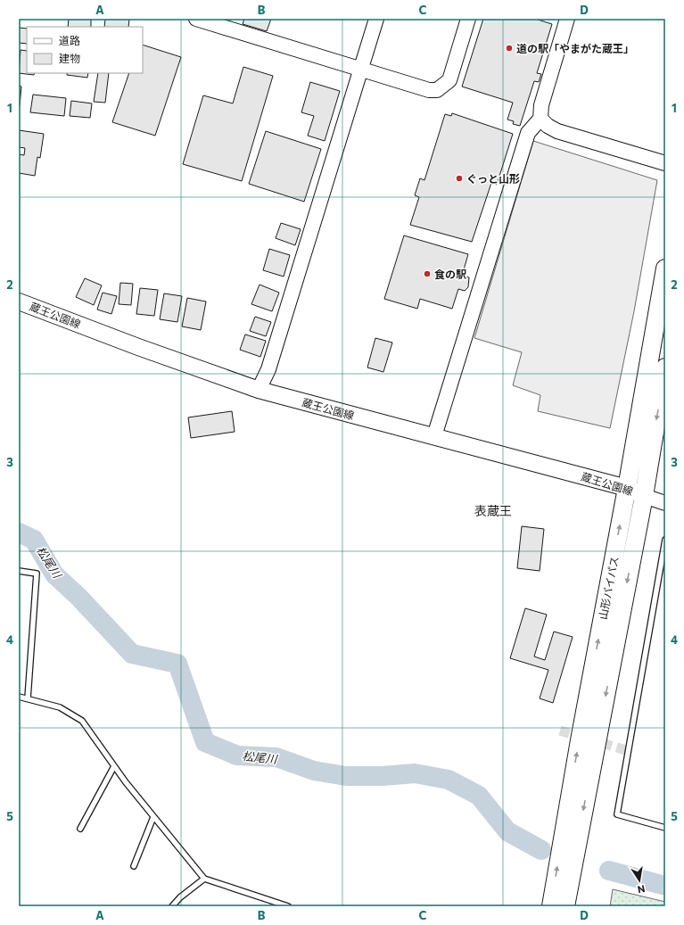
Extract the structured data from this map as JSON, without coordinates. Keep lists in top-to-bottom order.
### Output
{
  "streets": {
    "highway": ["山形バイパス"],
    "main road": ["蔵王公園線"]
  },
  "crossings": [
    ["蔵王公園線", "山形バイパス"]
  ],
  "districts": ["表蔵王"],
  "water": ["松尾川"],
  "places": ["道の駅「やまがた蔵王」", "ぐっと山形", "食の駅"],
  "legend": ["道路", "建物"],
  "north": "bottom",
  "grid": {
    "columns": [
      "A",
      "B",
      "C",
      "D"
    ],
    "rows": [
      "1",
      "2",
      "3",
      "4",
      "5"
    ]
  }
}
